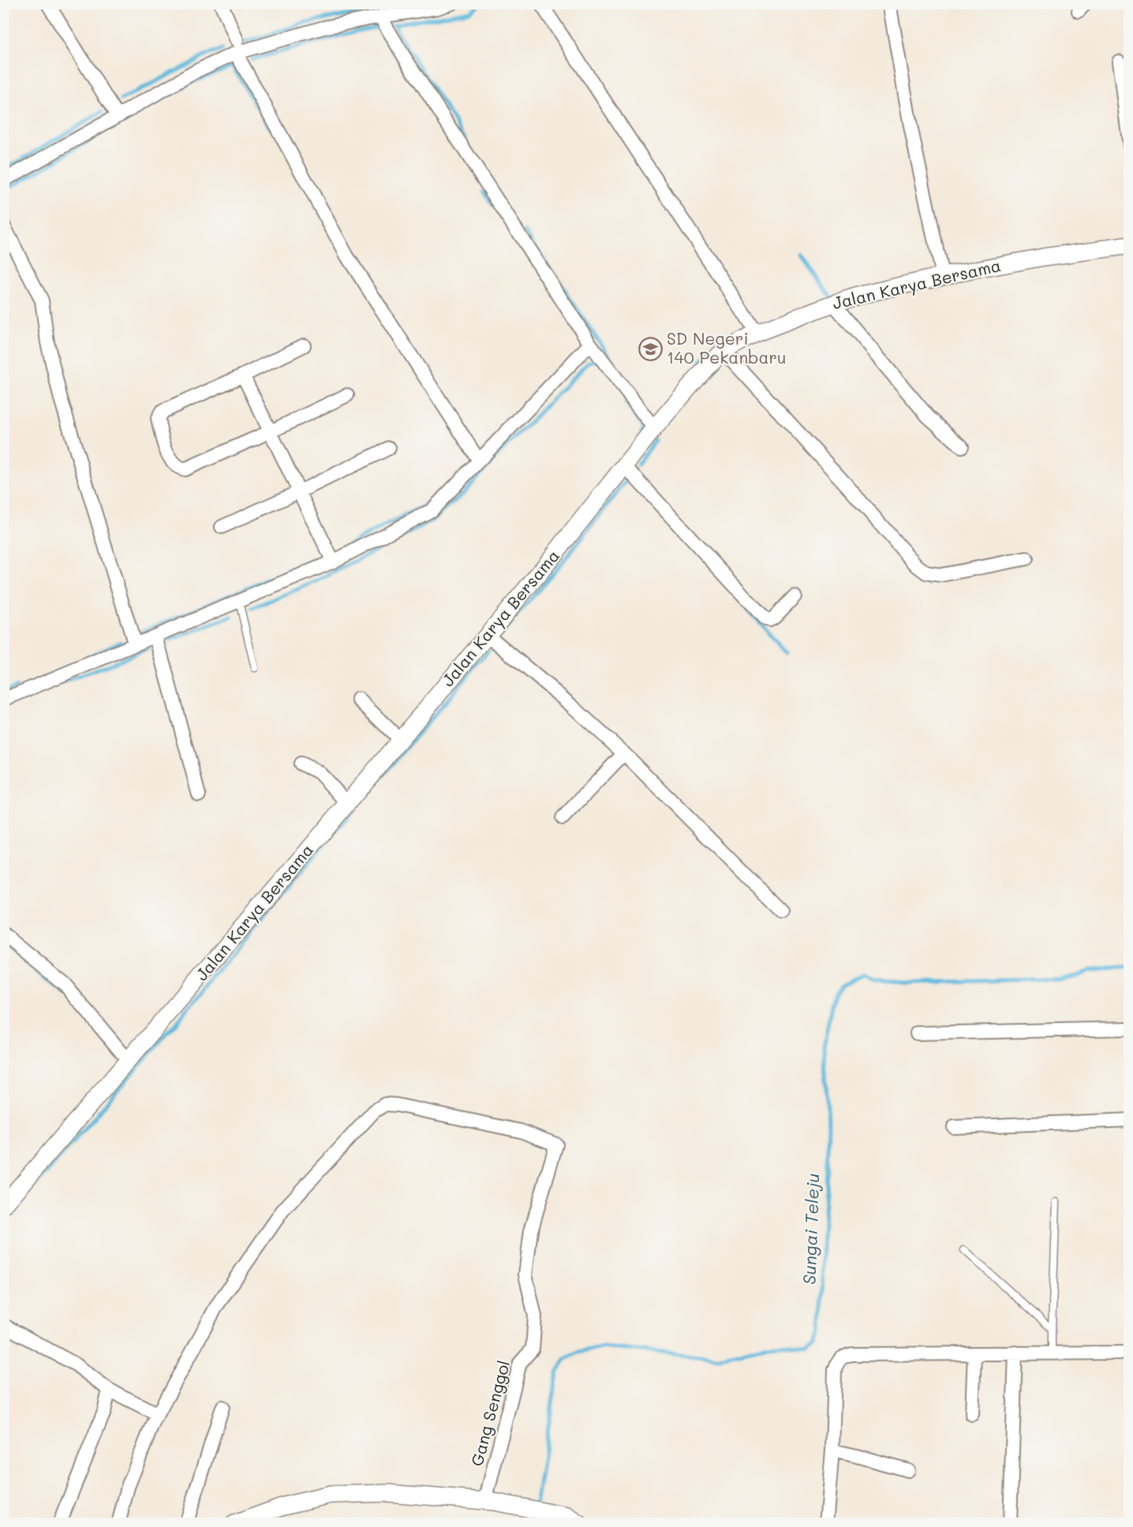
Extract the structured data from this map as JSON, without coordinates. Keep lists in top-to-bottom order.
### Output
{
  "streets": {
    "street": ["Jalan Karya Bersama", "Gang Senggol"]
  },
  "water": ["Sungai Teleju"],
  "places": {
    "school or university": ["SD Negeri 140 Pekanbaru"]
  }
}
